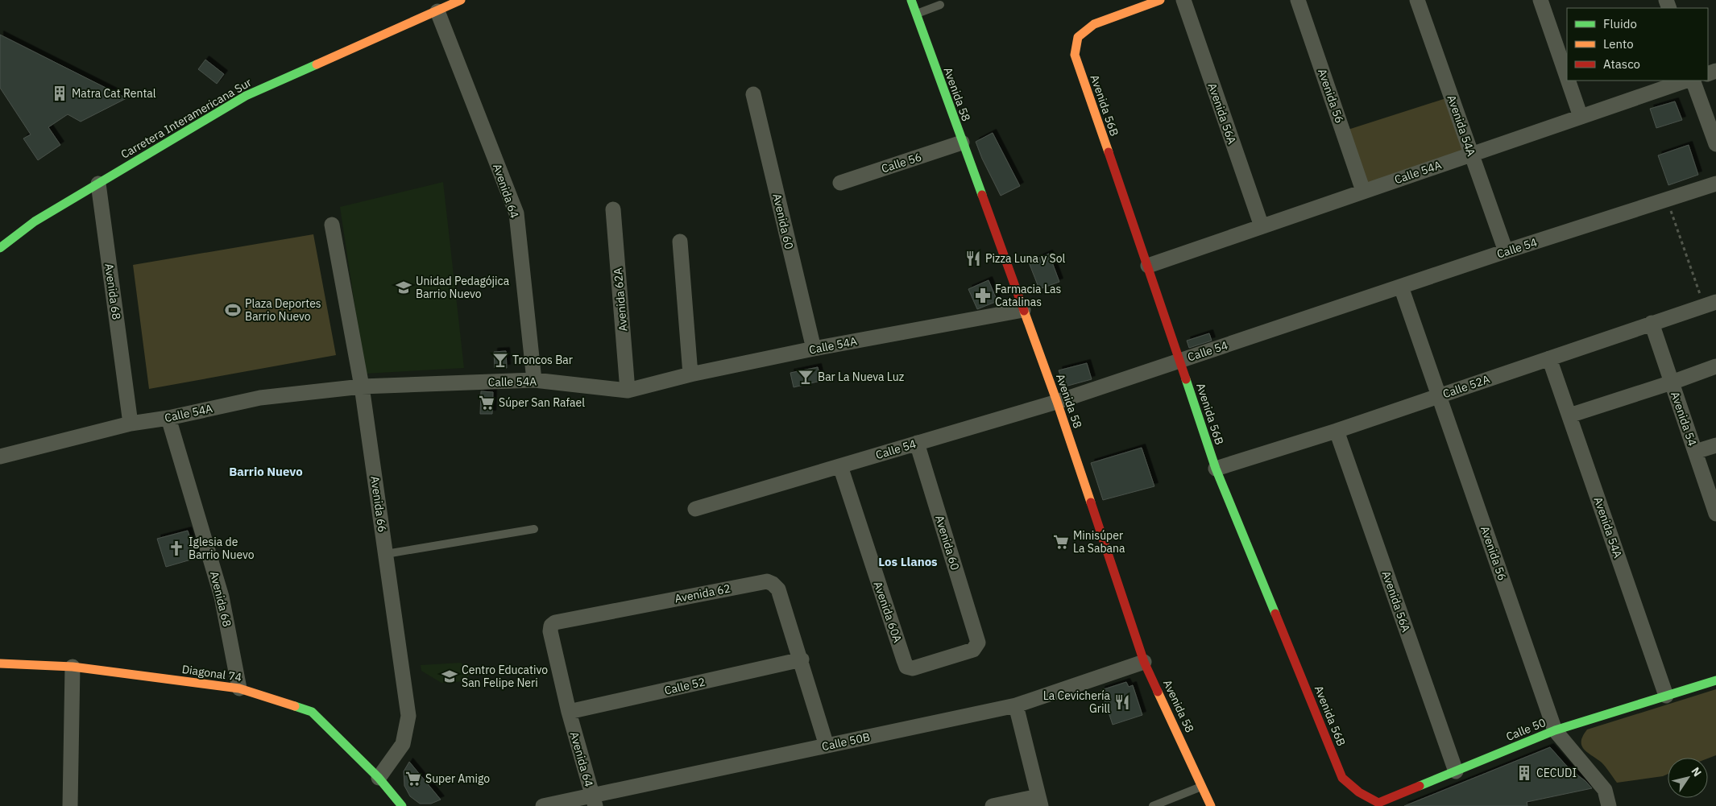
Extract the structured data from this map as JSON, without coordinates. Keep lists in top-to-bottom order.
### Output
{
  "streets": {
    "main road": [
      "Avenida 58",
      "Avenida 56B",
      "Carretera Interamericana Sur",
      "Diagonal 74",
      "Calle 50"
    ],
    "street": [
      "Avenida 56",
      "Avenida 56A",
      "Avenida 54A",
      "Calle 56",
      "Calle 54A",
      "Avenida 64",
      "Avenida 60",
      "Calle 54",
      "Avenida 68",
      "Avenida 62A",
      "Calle 52A",
      "Avenida 54",
      "Avenida 66",
      "Avenida 62",
      "Avenida 60A",
      "Calle 52",
      "Calle 50B"
    ]
  },
  "crossings": [
    ["Avenida 58", "Calle 56"],
    ["Avenida 58", "Calle 54A"],
    ["Avenida 58", "Calle 54"],
    ["Avenida 58", "Calle 50B"],
    ["Avenida 56", "Calle 54A"],
    ["Avenida 56", "Calle 54"],
    ["Avenida 56", "Calle 52A"],
    ["Avenida 56", "Calle 50"],
    ["Avenida 56B", "Calle 54A"],
    ["Avenida 56B", "Calle 54"],
    ["Avenida 56B", "Calle 52A"],
    ["Avenida 56B", "Calle 50"],
    ["Avenida 56A", "Calle 54A"],
    ["Avenida 56A", "Calle 52A"],
    ["Avenida 56A", "Calle 50"],
    ["Carretera Interamericana Sur", "Avenida 64"],
    ["Carretera Interamericana Sur", "Avenida 68"],
    ["Avenida 54A", "Calle 54A"],
    ["Avenida 54A", "Calle 54"],
    ["Avenida 54A", "Calle 52A"],
    ["Avenida 54A", "Calle 50"],
    ["Calle 54A", "Avenida 64"],
    ["Calle 54A", "Avenida 60"],
    ["Calle 54A", "Avenida 68"],
    ["Calle 54A", "Avenida 62A"],
    ["Calle 54A", "Avenida 66"],
    ["Avenida 64", "Avenida 62"],
    ["Avenida 64", "Calle 52"],
    ["Avenida 64", "Calle 50B"],
    ["Avenida 60", "Calle 54"],
    ["Avenida 60", "Avenida 60A"],
    ["Calle 54", "Avenida 60A"],
    ["Avenida 68", "Diagonal 74"],
    ["Calle 52A", "Avenida 54"],
    ["Avenida 66", "Diagonal 74"],
    ["Avenida 62", "Calle 52"],
    ["Avenida 62", "Calle 50B"]
  ],
  "districts": ["Barrio Nuevo", "Los Llanos"],
  "places": {
    "building": ["Matra Cat Rental", "CECUDI"],
    "restaurant": ["Pizza Luna y Sol", "La Cevichería Grill"],
    "school or university": ["Unidad Pedagójica Barrio Nuevo", "Centro Educativo San Felipe Neri"],
    "pharmacy": ["Farmacia Las Catalinas"],
    "sports": ["Plaza Deportes Barrio Nuevo"],
    "bar": ["Troncos Bar", "Bar La Nueva Luz"],
    "supermarket": ["Súper San Rafael", "Minisúper La Sabana", "Super Amigo"],
    "church": ["Iglesia de Barrio Nuevo"]
  },
  "legend": ["Fluido", "Lento", "Atasco"],
  "north": "top right"
}
